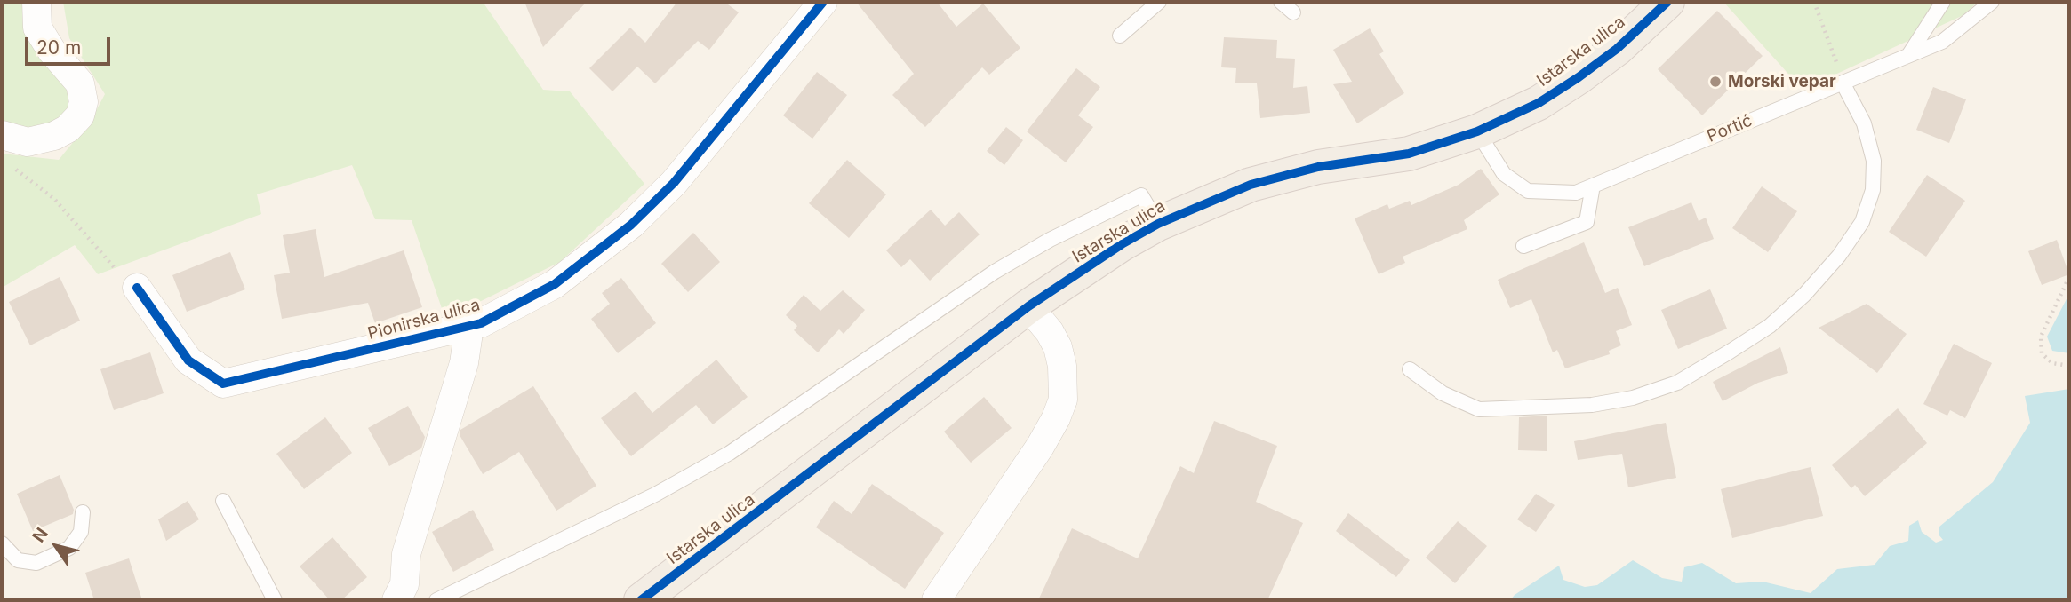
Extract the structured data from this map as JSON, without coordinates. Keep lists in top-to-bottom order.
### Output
{
  "streets": {
    "main road": ["Istarska ulica"],
    "street": ["Pionirska ulica"],
    "lane": ["Portić"]
  },
  "crossings": [
    ["Istarska ulica", "Portić"]
  ],
  "places": ["Morski vepar"],
  "scale_bar": "20 m",
  "north": "top left"
}
